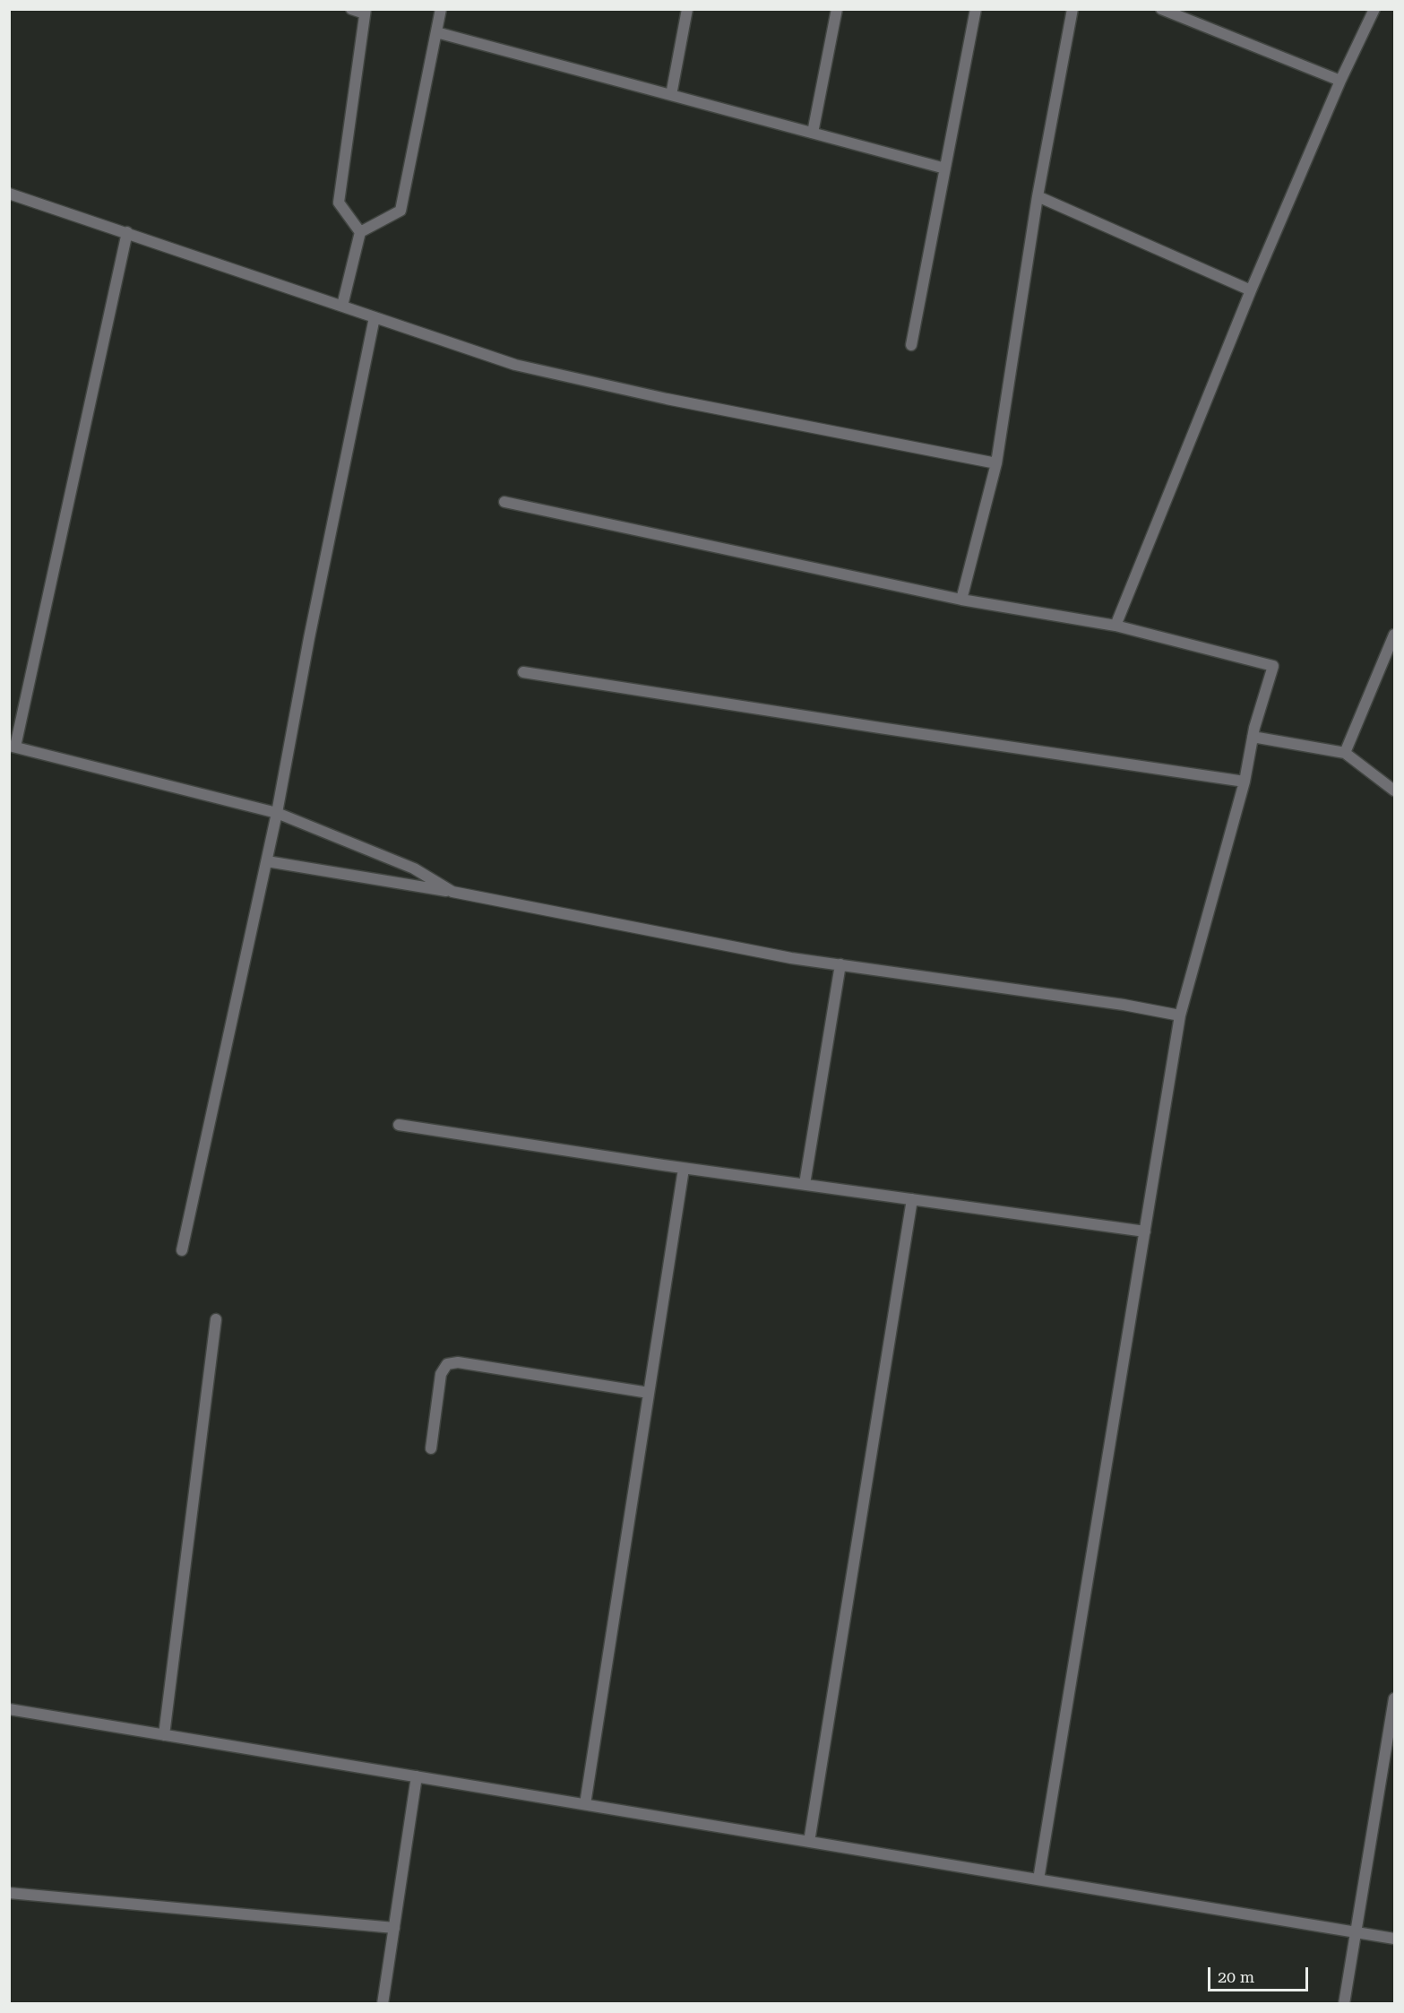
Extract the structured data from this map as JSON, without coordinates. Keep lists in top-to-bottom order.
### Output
{
  "scale_bar": "20 m"
}
